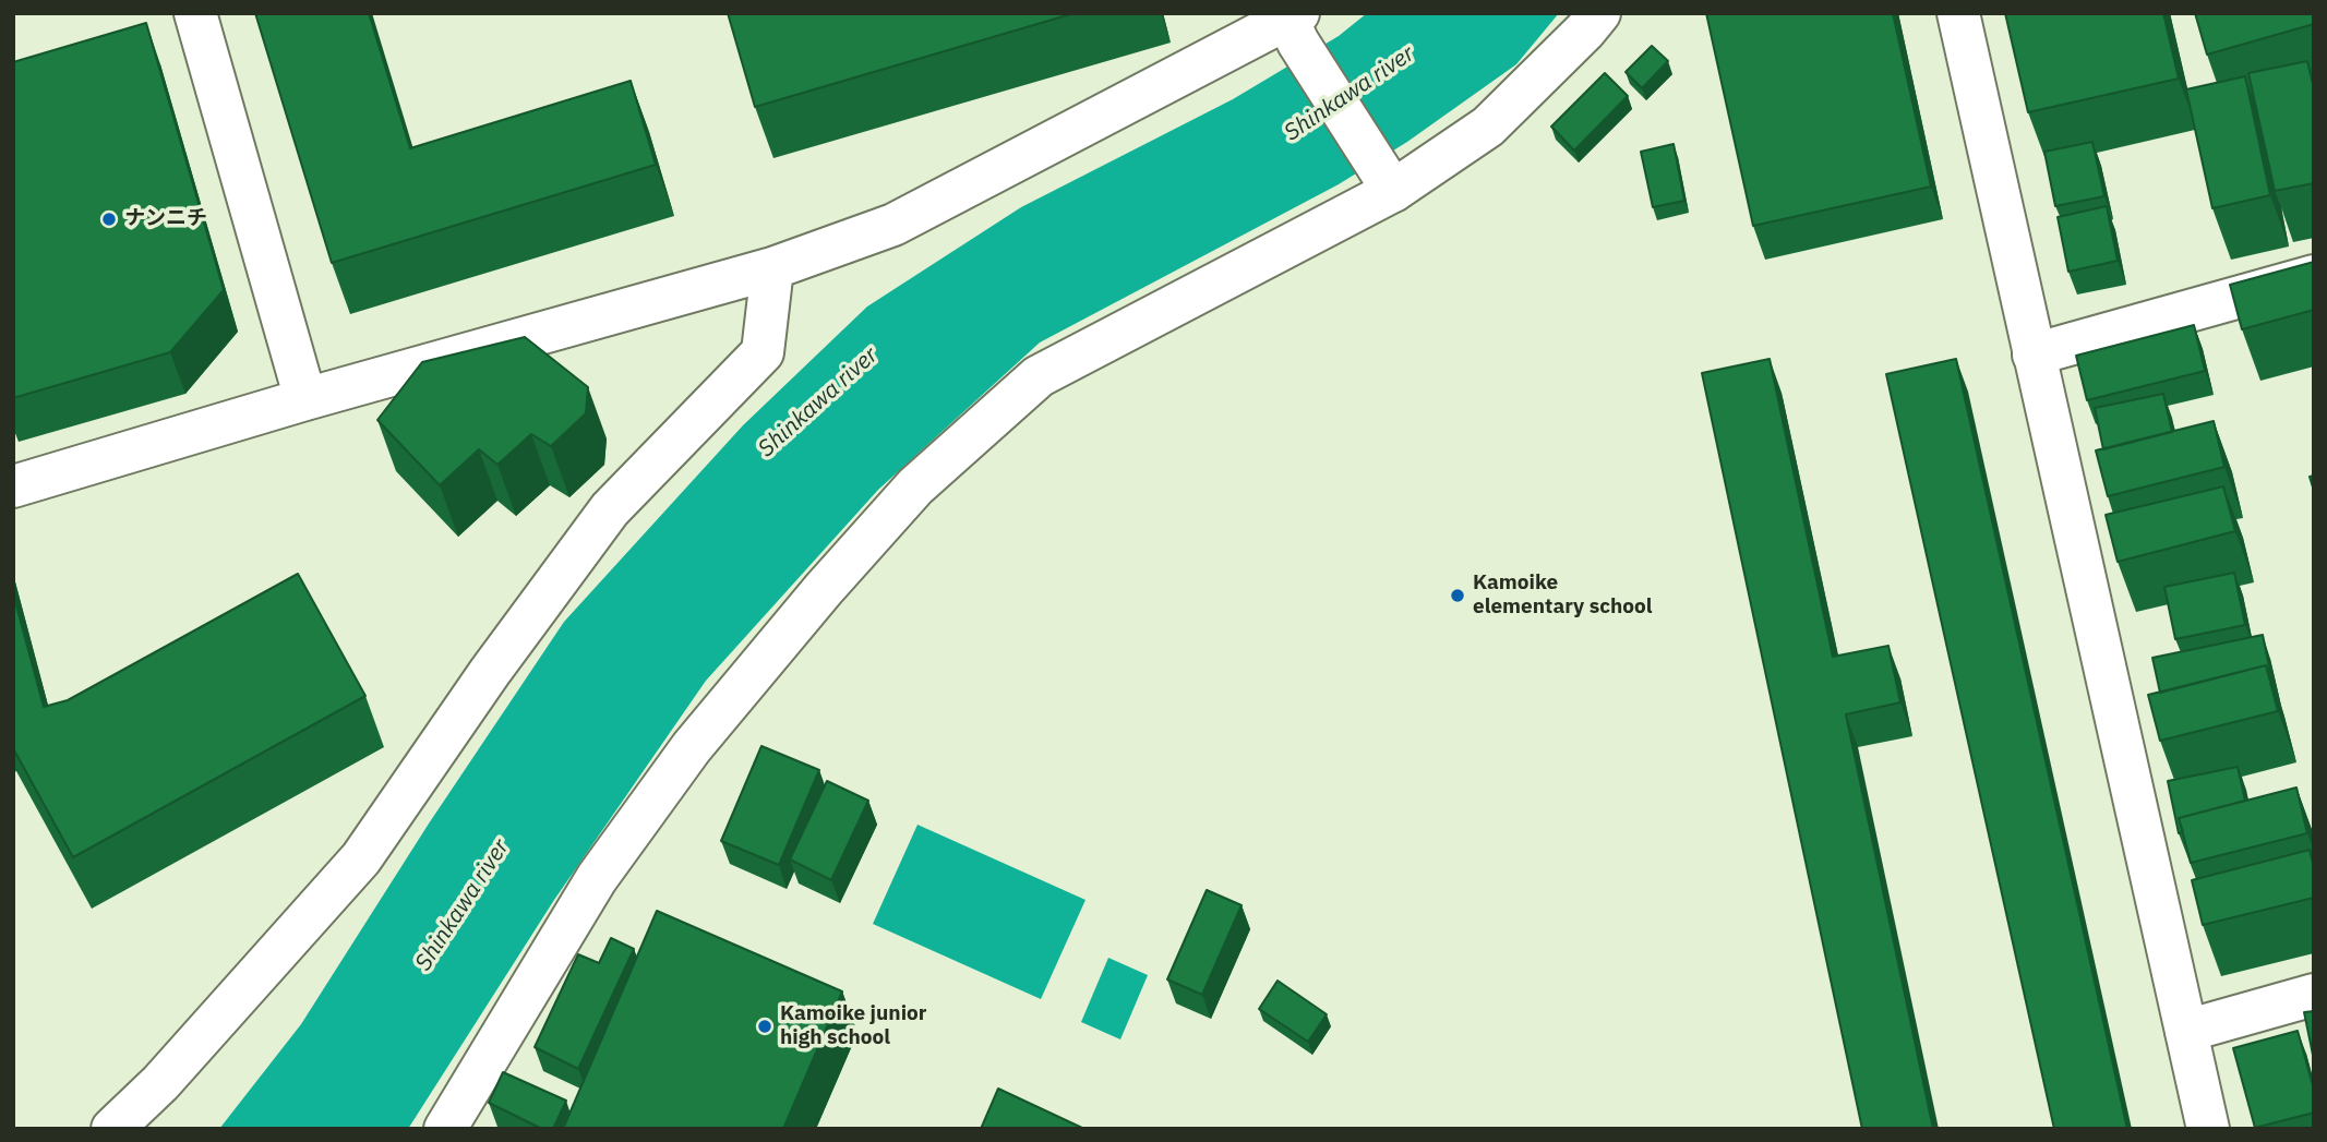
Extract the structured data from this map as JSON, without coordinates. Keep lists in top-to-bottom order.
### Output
{
  "water": ["Shinkawa river"],
  "places": ["ナンニチ", "Kamoike elementary school", "Kamoike junior high school"]
}
